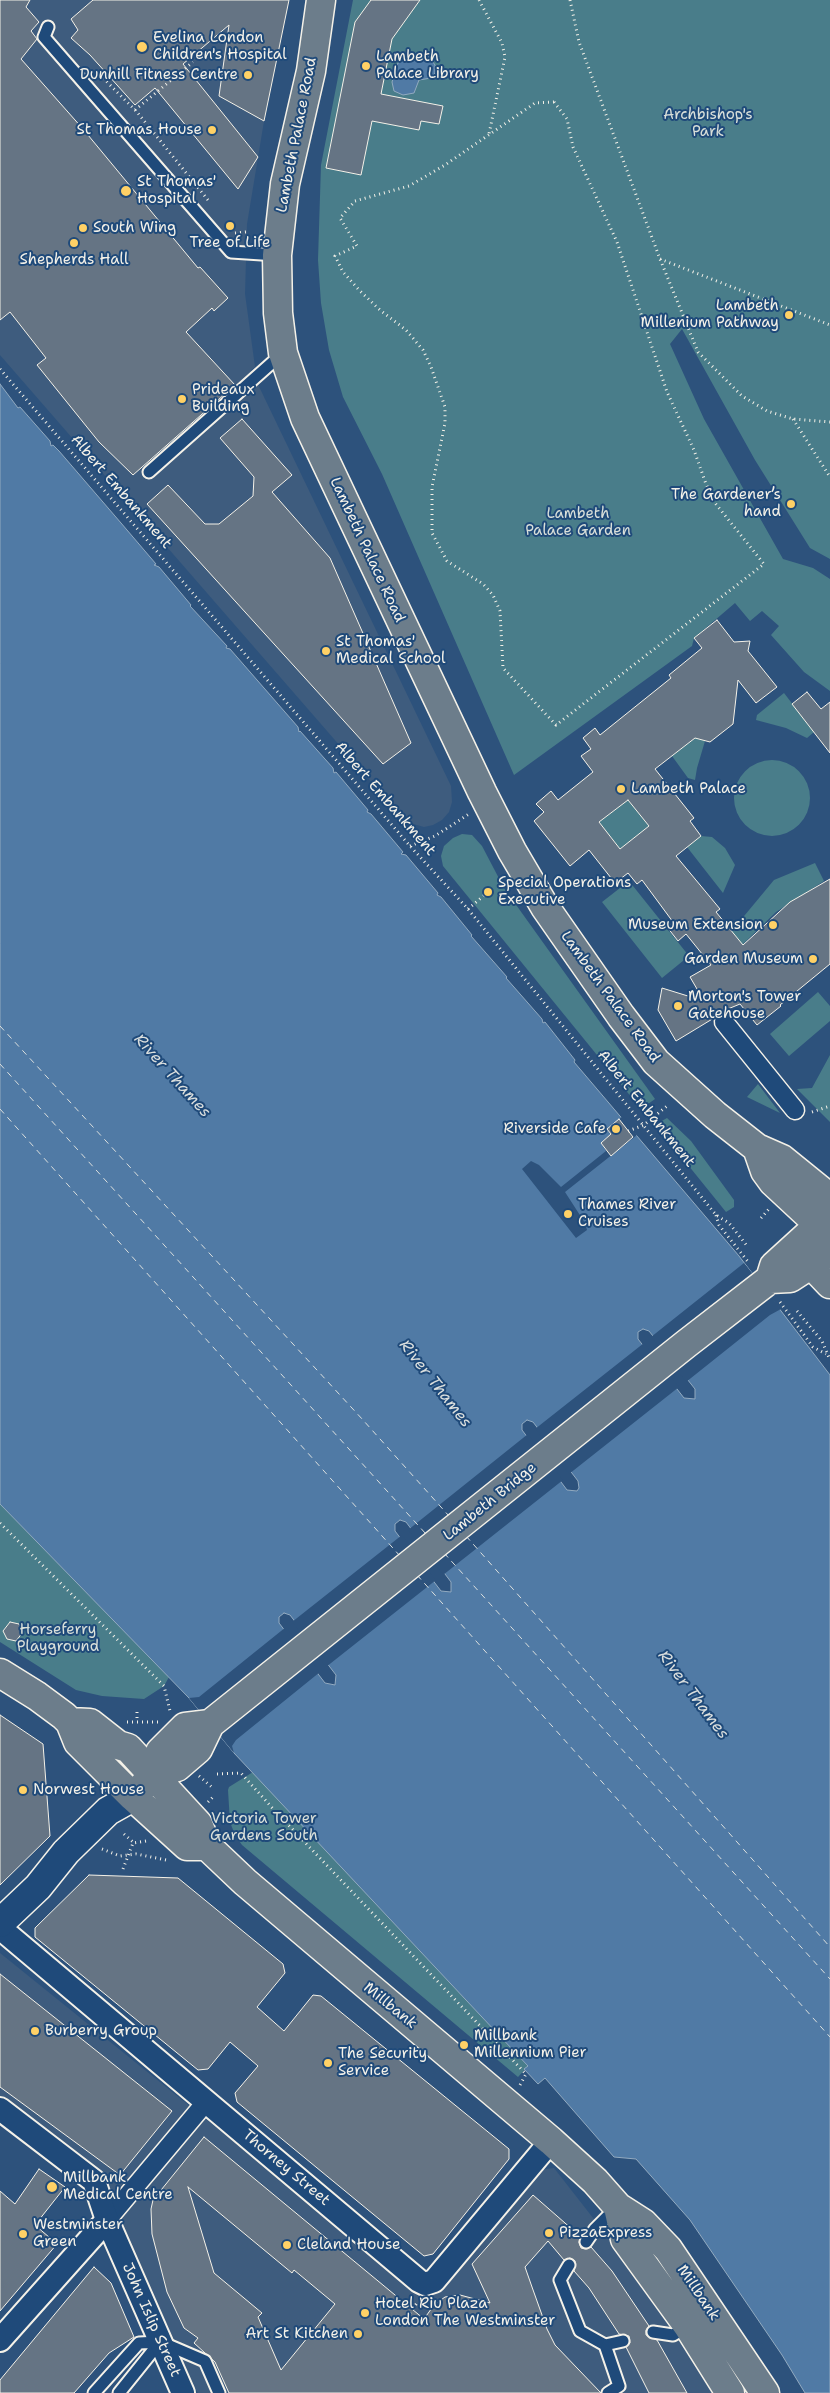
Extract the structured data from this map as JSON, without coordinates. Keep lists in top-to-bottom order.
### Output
{
  "streets": {
    "main road": ["Lambeth Palace Road", "Lambeth Bridge", "Millbank"],
    "street": ["Thorney Street", "John Islip Street"],
    "path": ["Albert Embankment"]
  },
  "crossings": [
    ["Lambeth Bridge", "Millbank"],
    ["Millbank", "Thorney Street"]
  ],
  "water": ["River Thames"],
  "parks": [
    "Archbishop's Park",
    "Lambeth Palace Garden",
    "Horseferry Playground",
    "Victoria Tower Gardens South"
  ],
  "places": [
    "Evelina London Children's Hospital",
    "Lambeth Palace Library",
    "Dunhill Fitness Centre",
    "St Thomas House",
    "St Thomas' Hospital",
    "Tree of Life",
    "South Wing",
    "Shepherds Hall",
    "Lambeth Millenium Pathway",
    "Prideaux Building",
    "The Gardener’s hand",
    "St Thomas' Medical School",
    "Lambeth Palace",
    "Special Operations Executive",
    "Museum Extension",
    "Garden Museum",
    "Morton's Tower Gatehouse",
    "Riverside Cafe",
    "Thames River Cruises",
    "Norwest House",
    "Burberry Group",
    "Millbank Millennium Pier",
    "The Security Service",
    "Millbank Medical Centre",
    "PizzaExpress",
    "Westminster Green",
    "Cleland House",
    "Hotel Riu Plaza London The Westminster",
    "Art St Kitchen"
  ]
}
